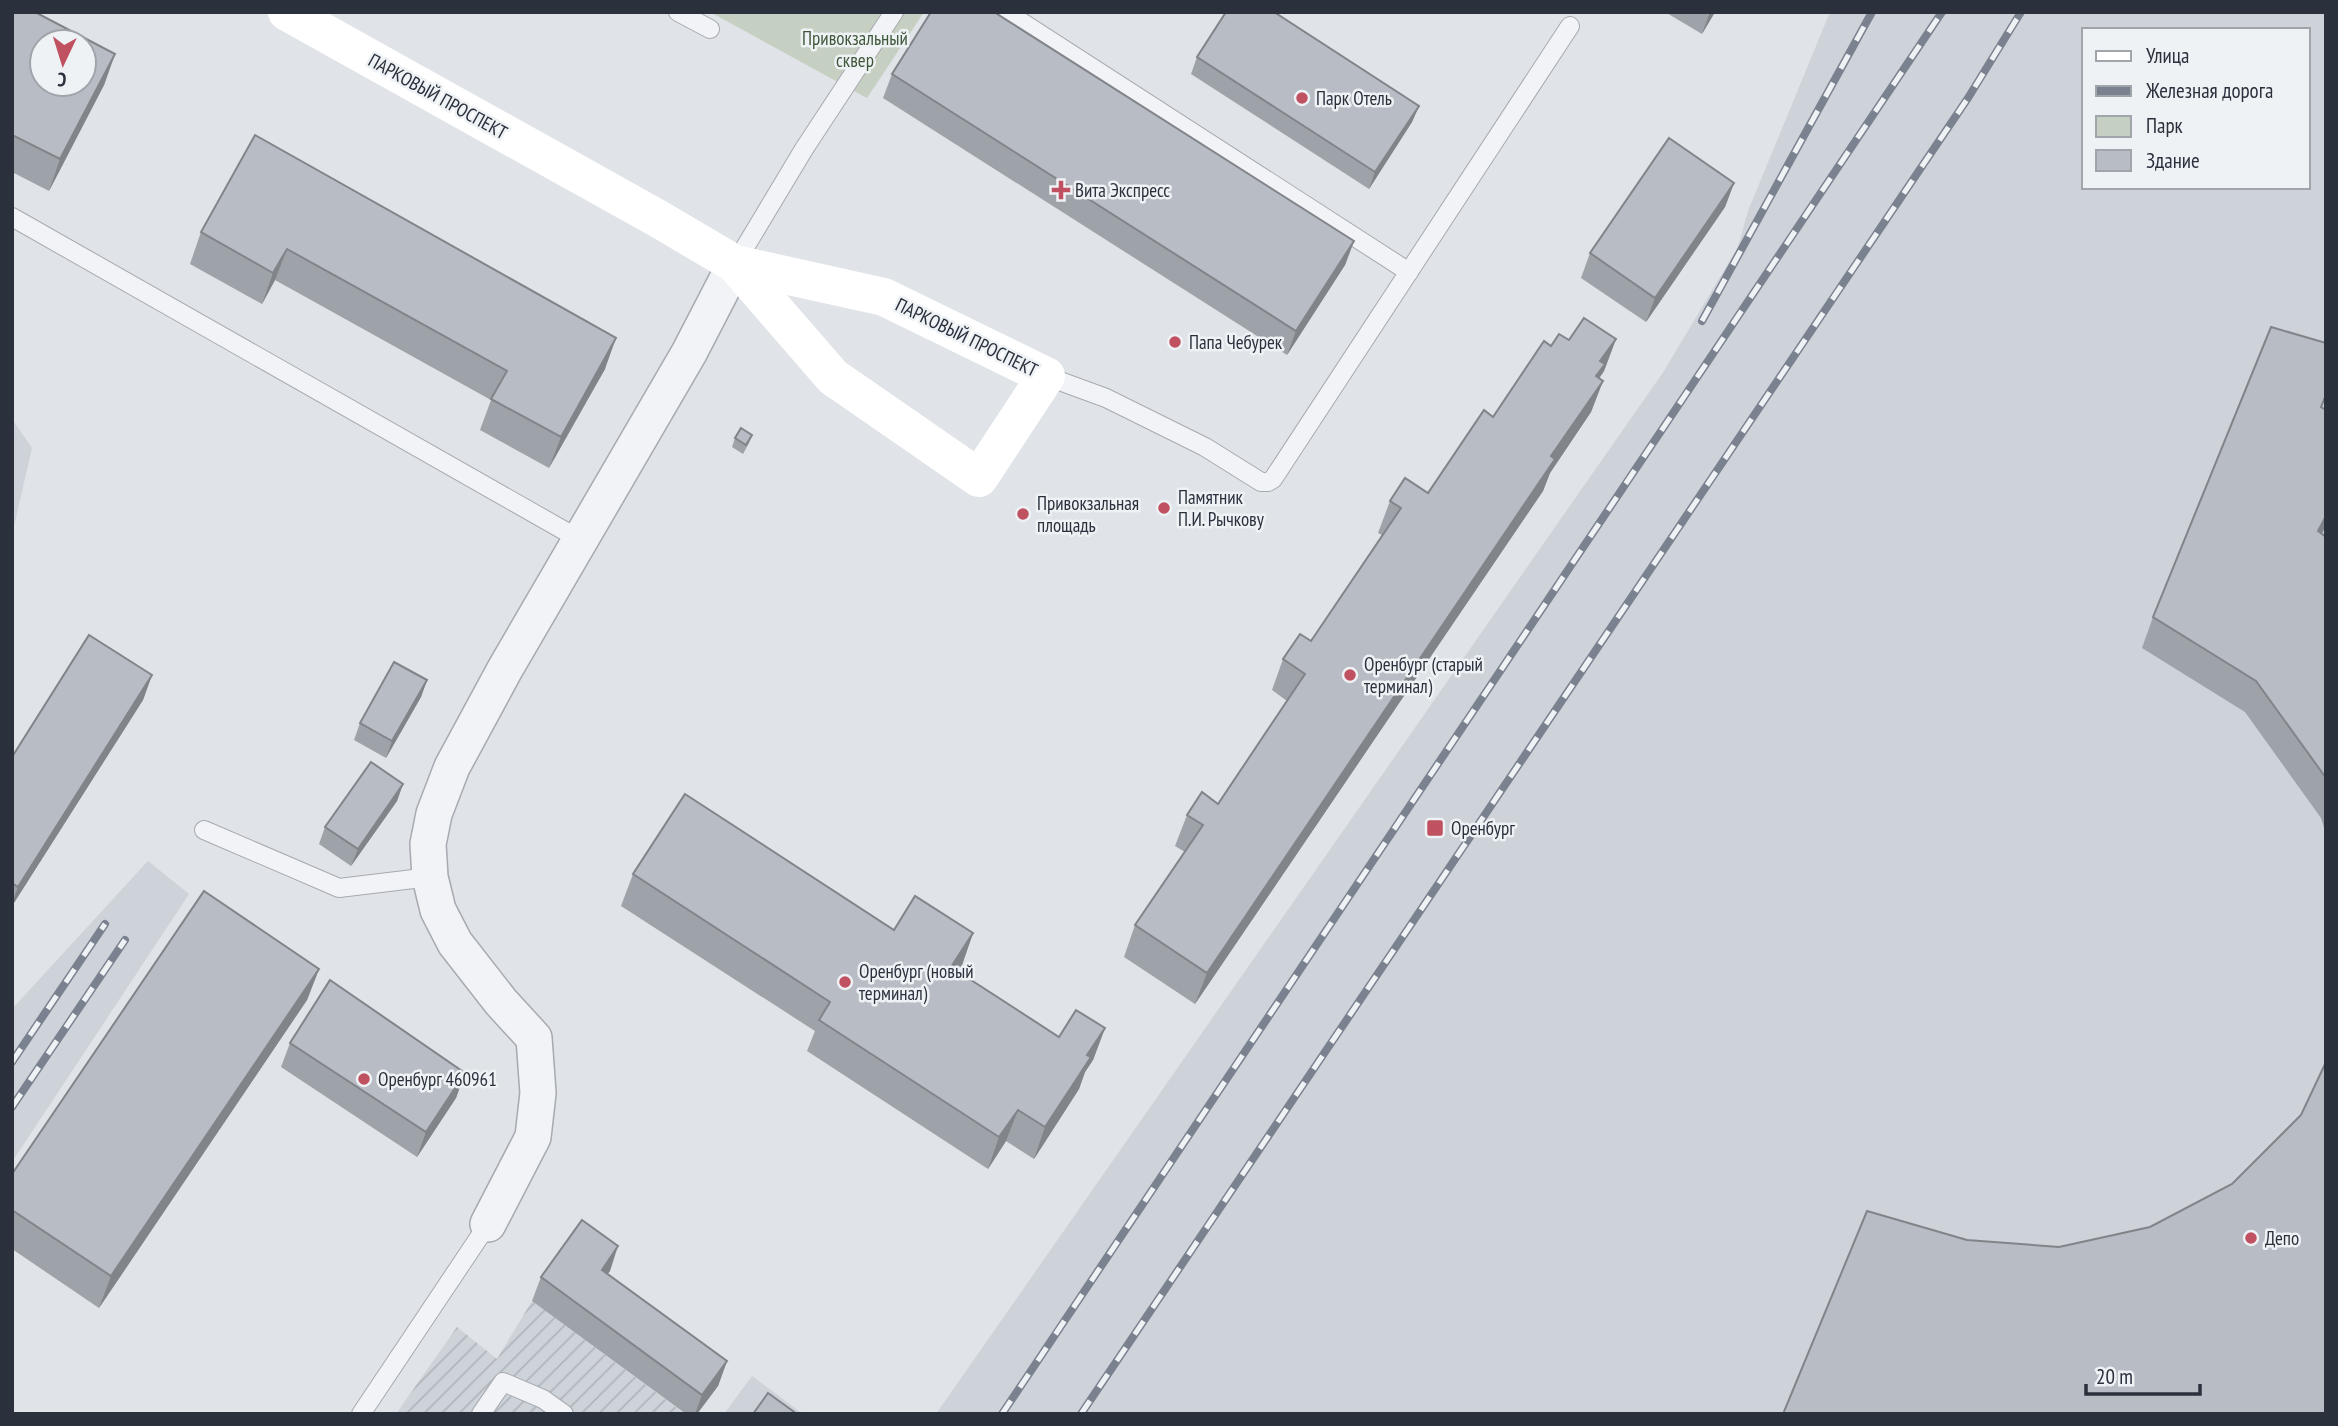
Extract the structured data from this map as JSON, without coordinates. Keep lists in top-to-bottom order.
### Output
{
  "streets": {
    "main road": ["ПАРКОВЫЙ ПРОСПЕКТ"]
  },
  "parks": ["Привокзальный сквер"],
  "places": {
    "other": [
      "Парк Отель",
      "Папа Чебурек",
      "Памятник П.И. Рычкову",
      "Привокзальная площадь",
      "Оренбург (старый терминал)",
      "Оренбург (новый терминал)",
      "Оренбург 460961",
      "Депо"
    ],
    "health": ["Вита Экспресс"],
    "transit": ["Оренбург"]
  },
  "legend": [
    "Улица",
    "Железная дорога",
    "Парк",
    "Здание"
  ],
  "scale_bar": "20 m",
  "north": "bottom"
}
